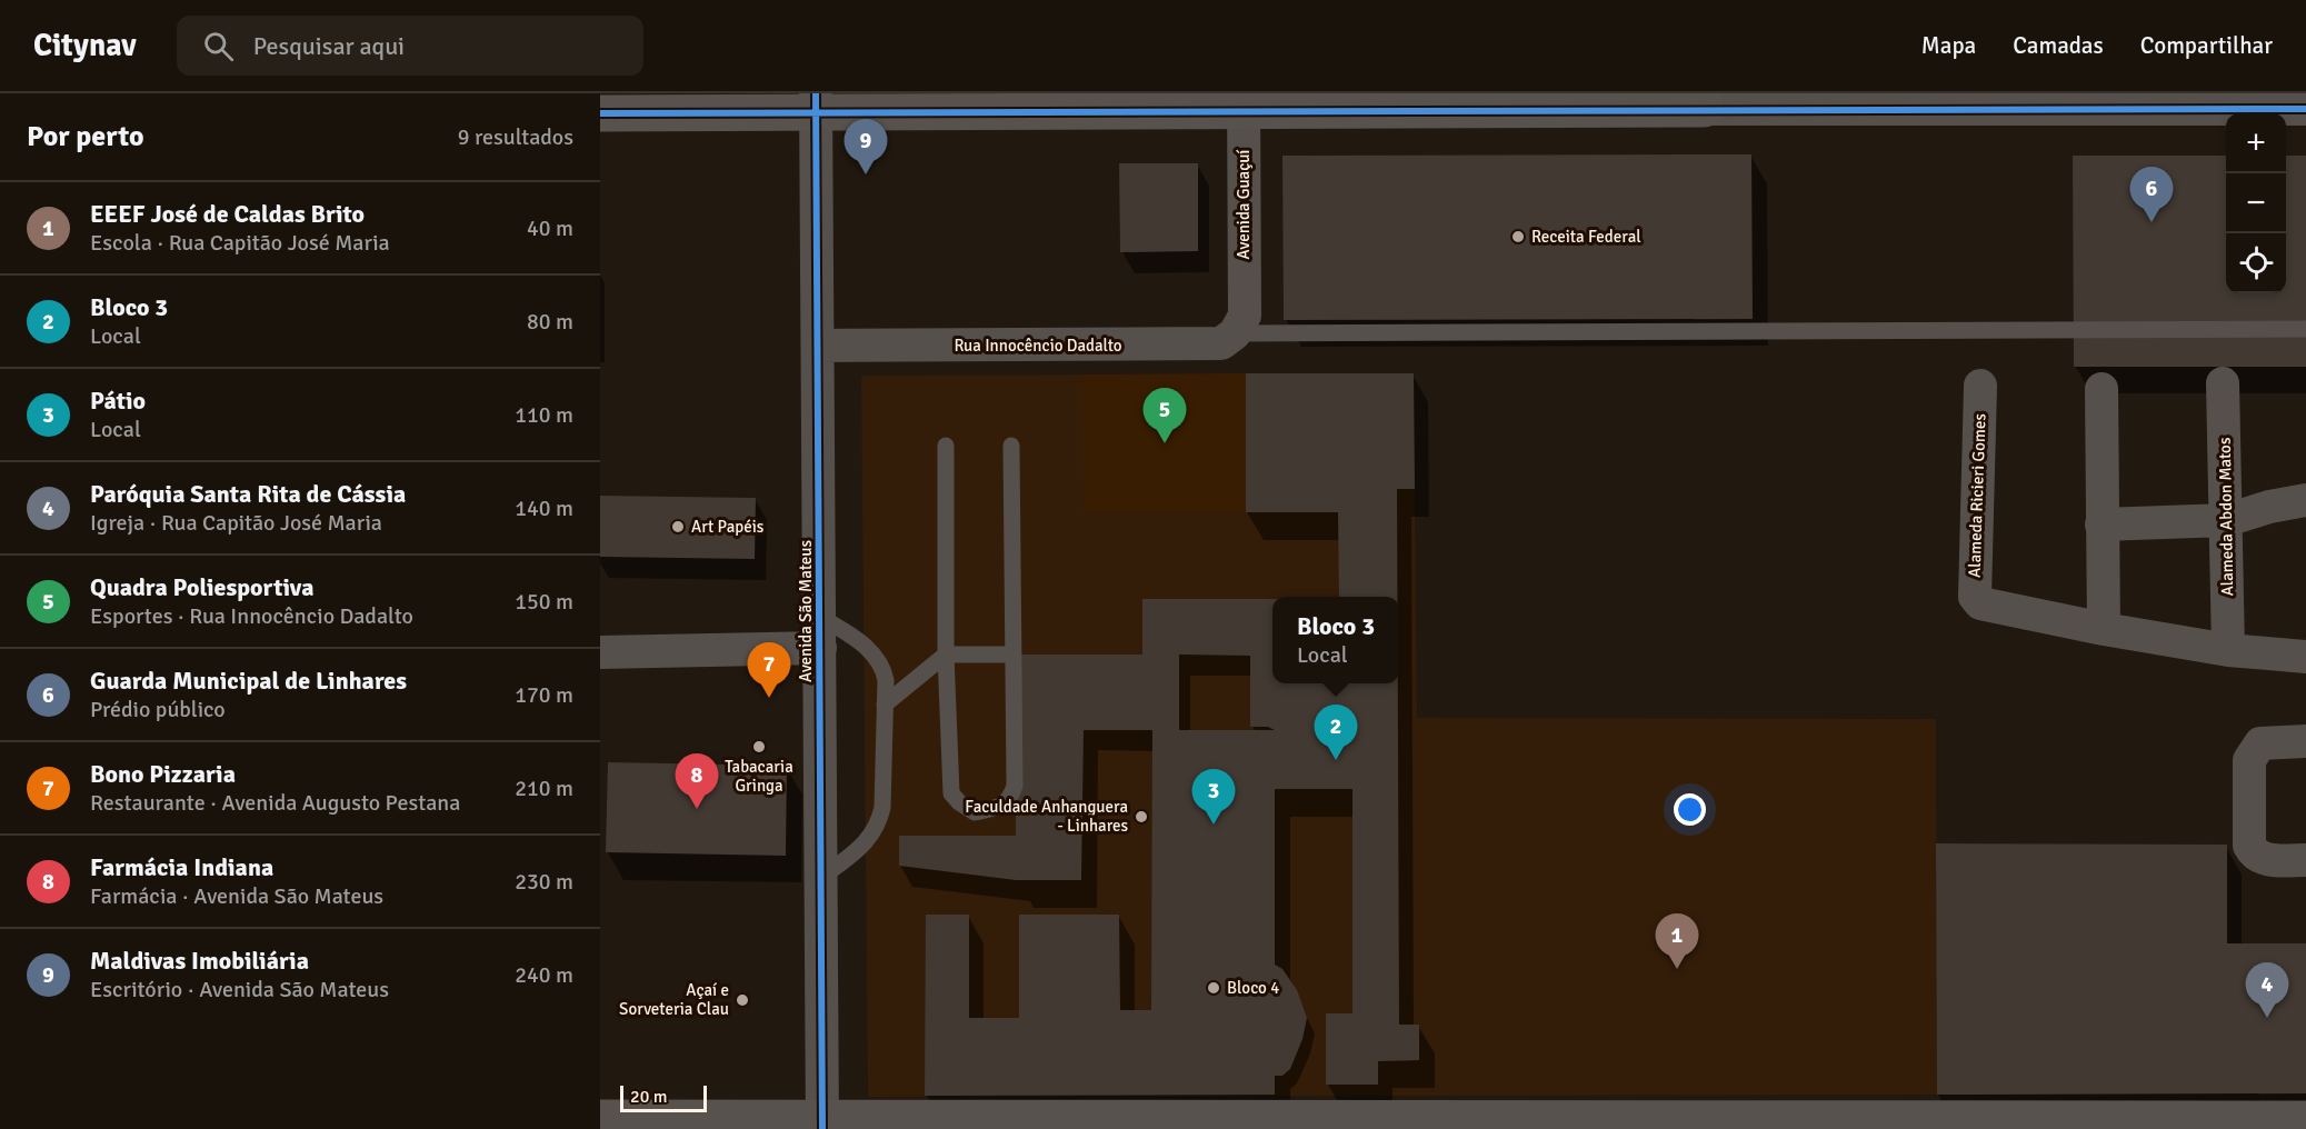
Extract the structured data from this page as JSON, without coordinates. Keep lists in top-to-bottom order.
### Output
{
  "streets": {
    "street": [
      "Avenida Guaçuí",
      "Rua Innocêncio Dadalto",
      "Alameda Ricieri Gomes",
      "Alameda Abdon Matos",
      "Avenida São Mateus"
    ]
  },
  "crossings": [
    ["Avenida Guaçuí", "Rua Innocêncio Dadalto"],
    ["Rua Innocêncio Dadalto", "Avenida São Mateus"]
  ],
  "places": [
    "Receita Federal",
    "Art Papéis",
    "Tabacaria Gringa",
    "Faculdade Anhanguera - Linhares",
    "Bloco 4",
    "Açaí e Sorveteria Clau"
  ],
  "scale_bar": "20 m",
  "page": {
    "header": "Citynav",
    "search": "Pesquisar aqui",
    "nav": ["Mapa", "Camadas", "Compartilhar"],
    "heading": ["Por perto", "9 resultados"],
    "map_buttons": ["+", "−"],
    "pins": [
      "9",
      "6",
      "5",
      "7",
      "2",
      "8",
      "3",
      "1",
      "4"
    ],
    "list": [
      {
        "mark": "1",
        "name": "EEEF José de Caldas Brito",
        "note": "Escola · Rua Capitão José Maria",
        "value": "40 m"
      },
      {
        "mark": "2",
        "name": "Bloco 3",
        "note": "Local",
        "value": "80 m"
      },
      {
        "mark": "3",
        "name": "Pátio",
        "note": "Local",
        "value": "110 m"
      },
      {
        "mark": "4",
        "name": "Paróquia Santa Rita de Cássia",
        "note": "Igreja · Rua Capitão José Maria",
        "value": "140 m"
      },
      {
        "mark": "5",
        "name": "Quadra Poliesportiva",
        "note": "Esportes · Rua Innocêncio Dadalto",
        "value": "150 m"
      },
      {
        "mark": "6",
        "name": "Guarda Municipal de Linhares",
        "note": "Prédio público",
        "value": "170 m"
      },
      {
        "mark": "7",
        "name": "Bono Pizzaria",
        "note": "Restaurante · Avenida Augusto Pestana",
        "value": "210 m"
      },
      {
        "mark": "8",
        "name": "Farmácia Indiana",
        "note": "Farmácia · Avenida São Mateus",
        "value": "230 m"
      },
      {
        "mark": "9",
        "name": "Maldivas Imobiliária",
        "note": "Escritório · Avenida São Mateus",
        "value": "240 m"
      }
    ],
    "popup": ["Bloco 3", "Local"],
    "scale": "20 m"
  }
}
